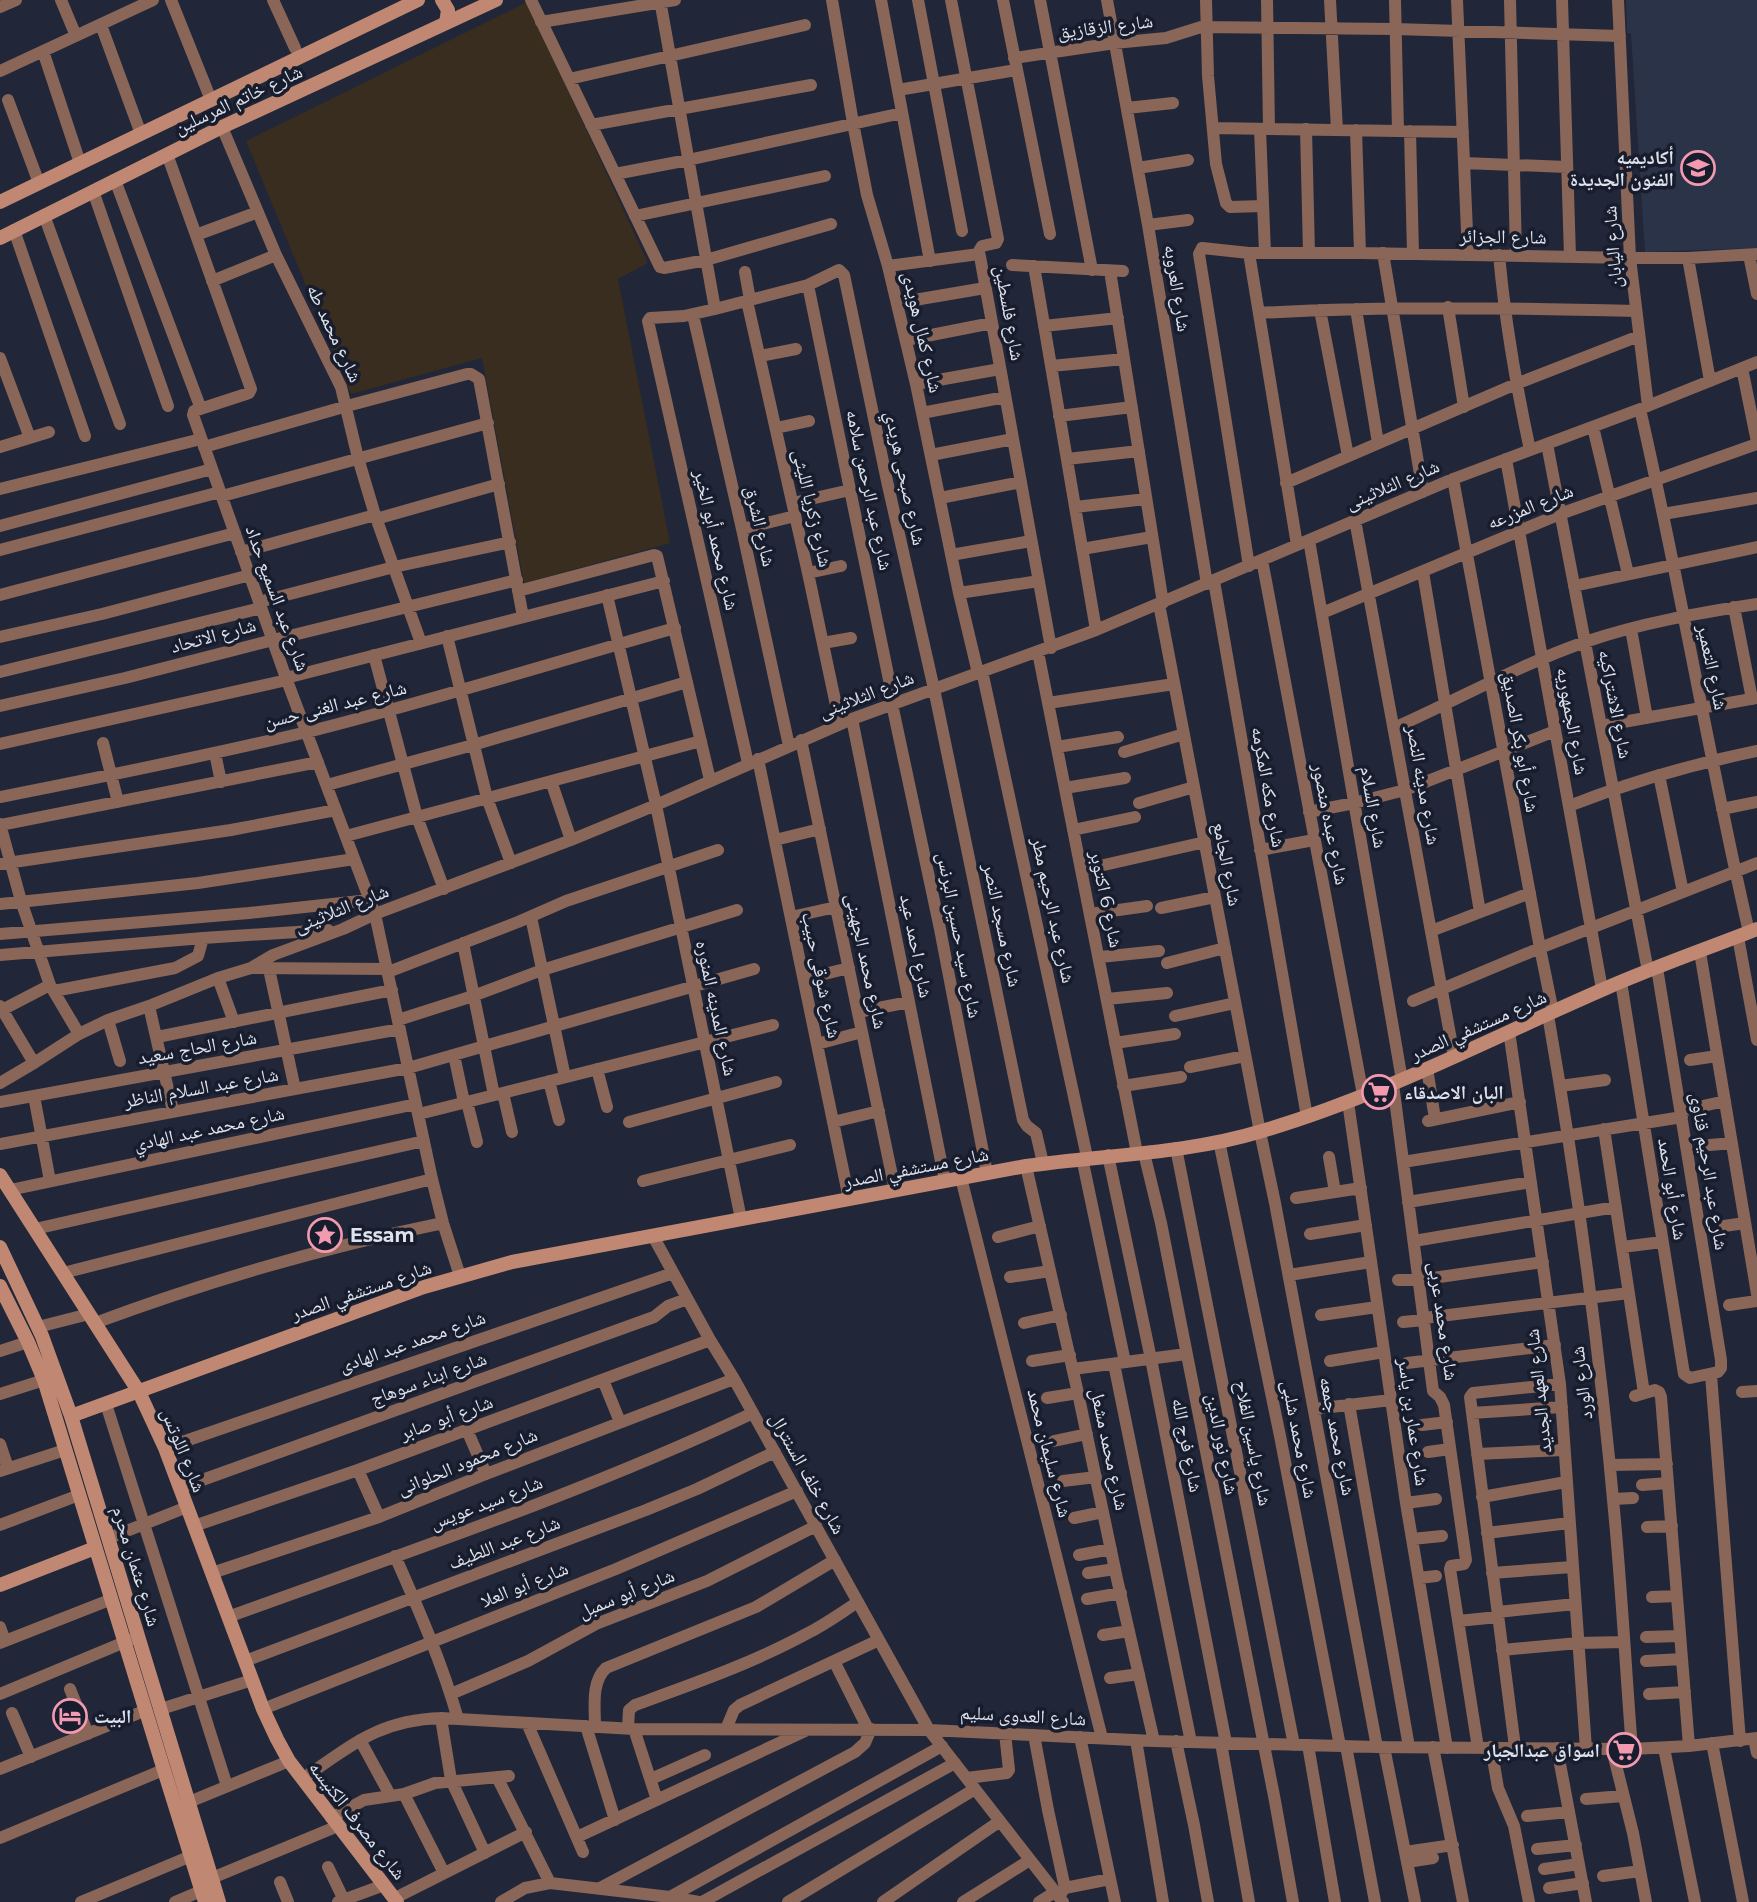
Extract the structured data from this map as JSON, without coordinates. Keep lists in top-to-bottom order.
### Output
{
  "streets": {
    "street": [
      "شارع الزقازيق",
      "شارع خاتم المرسلين",
      "شارع الجزائر",
      "شارع اليابان",
      "شارع العروبه",
      "شارع فلسطين",
      "شارع كمال هويدى",
      "شارع محمد طه",
      "شارع صبحى هريدي",
      "شارع الثلاثينى",
      "شارع عبد الرحمن سلامه",
      "شارع المزرعه",
      "شارع زكريا الليثى",
      "شارع الشرق",
      "شارع محمد أبو الخير",
      "شارع عبد السميع حداد",
      "شارع الاتحاد",
      "شارع التعمير",
      "شارع عبد الغنى حسن",
      "شارع الاشتراكيه",
      "شارع الجمهوريه",
      "شارع أبو بكر الصديق",
      "شارع مدينه النصر",
      "شارع مكه المكرمه",
      "شارع السلام",
      "شارع عبده منصور",
      "شارع الجامع",
      "شارع 6 اكتوبر",
      "شارع عبد الرحيم مطر",
      "شارع مسجد النصر",
      "شارع سيد حسين البرنس",
      "شارع احمد عيد",
      "شارع محمد الجهينى",
      "شارع شوقى حبيب",
      "شارع المدينه المنوره",
      "شارع مستشفي الصدر",
      "شارع الحاج سعيد",
      "شارع عبد السلام الناظر",
      "شارع محمد عبد الهادي",
      "شارع عبد الرحيم قناوى",
      "شارع أبو الحمد",
      "شارع محمد عربى",
      "شارع محمد عبد الهادى",
      "شارع ابناء سوهاج",
      "شارع الورد",
      "شارع العهد الجديد",
      "شارع أبو صابر",
      "شارع عمار بن ياسر",
      "شارع محمد جمعه",
      "شارع محمد شلبى",
      "شارع ياسين الفلاح",
      "شارع نور الدين",
      "شارع فرج الله",
      "شارع محمد مشعل",
      "شارع اللوتس",
      "شارع سليمان محمد",
      "شارع محمود الحلوانى",
      "شارع خلف السنترال",
      "شارع سيد عويس",
      "شارع عبد اللطيف",
      "شارع عثمان محرم",
      "شارع أبو العلا",
      "شارع أبو سمبل",
      "شارع العدوى سليم",
      "شارع مصرف الكنيسه"
    ]
  },
  "crossings": [
    ["شارع الزقازيق", "شارع اليابان"],
    ["شارع الزقازيق", "شارع العروبه"],
    ["شارع الزقازيق", "شارع فلسطين"],
    ["شارع خاتم المرسلين", "شارع محمد طه"],
    ["شارع خاتم المرسلين", "شارع عبد السميع حداد"],
    ["شارع الجزائر", "شارع اليابان"],
    ["شارع الجزائر", "شارع الثلاثينى"],
    ["شارع الجزائر", "شارع السلام"],
    ["شارع اليابان", "شارع الثلاثينى"],
    ["شارع اليابان", "شارع التعمير"],
    ["شارع العروبه", "شارع الثلاثينى"],
    ["شارع العروبه", "شارع مكه المكرمه"],
    ["شارع فلسطين", "شارع الثلاثينى"],
    ["شارع فلسطين", "شارع 6 اكتوبر"],
    ["شارع كمال هويدى", "شارع الثلاثينى"],
    ["شارع كمال هويدى", "شارع عبد الرحيم مطر"],
    ["شارع محمد طه", "شارع الاتحاد"],
    ["شارع صبحى هريدي", "شارع الثلاثينى"],
    ["شارع صبحى هريدي", "شارع عبد الرحمن سلامه"],
    ["شارع صبحى هريدي", "شارع مسجد النصر"],
    ["شارع الثلاثينى", "شارع عبد الرحمن سلامه"],
    ["شارع الثلاثينى", "شارع زكريا الليثى"],
    ["شارع الثلاثينى", "شارع الشرق"],
    ["شارع الثلاثينى", "شارع محمد أبو الخير"],
    ["شارع الثلاثينى", "شارع عبد السميع حداد"],
    ["شارع الثلاثينى", "شارع التعمير"],
    ["شارع الثلاثينى", "شارع الاشتراكيه"],
    ["شارع الثلاثينى", "شارع الجمهوريه"],
    ["شارع الثلاثينى", "شارع أبو بكر الصديق"],
    ["شارع الثلاثينى", "شارع مدينه النصر"],
    ["شارع الثلاثينى", "شارع مكه المكرمه"],
    ["شارع الثلاثينى", "شارع السلام"],
    ["شارع الثلاثينى", "شارع عبده منصور"],
    ["شارع الثلاثينى", "شارع الجامع"],
    ["شارع الثلاثينى", "شارع 6 اكتوبر"],
    ["شارع الثلاثينى", "شارع عبد الرحيم مطر"],
    ["شارع الثلاثينى", "شارع مسجد النصر"],
    ["شارع الثلاثينى", "شارع سيد حسين البرنس"],
    ["شارع الثلاثينى", "شارع احمد عيد"],
    ["شارع الثلاثينى", "شارع محمد الجهينى"],
    ["شارع الثلاثينى", "شارع شوقى حبيب"],
    ["شارع الثلاثينى", "شارع المدينه المنوره"],
    ["شارع عبد الرحمن سلامه", "شارع سيد حسين البرنس"],
    ["شارع المزرعه", "شارع التعمير"],
    ["شارع المزرعه", "شارع الاشتراكيه"],
    ["شارع المزرعه", "شارع الجمهوريه"],
    ["شارع المزرعه", "شارع أبو بكر الصديق"],
    ["شارع المزرعه", "شارع مدينه النصر"],
    ["شارع المزرعه", "شارع السلام"],
    ["شارع زكريا الليثى", "شارع احمد عيد"],
    ["شارع الشرق", "شارع محمد أبو الخير"],
    ["شارع الشرق", "شارع محمد الجهينى"],
    ["شارع محمد أبو الخير", "شارع شوقى حبيب"],
    ["شارع عبد السميع حداد", "شارع الاتحاد"],
    ["شارع عبد السميع حداد", "شارع عبد الغنى حسن"],
    ["شارع عبد السميع حداد", "شارع مستشفي الصدر"],
    ["شارع عبد السميع حداد", "شارع الحاج سعيد"],
    ["شارع عبد السميع حداد", "شارع عبد السلام الناظر"],
    ["شارع عبد السميع حداد", "شارع محمد عبد الهادي"],
    ["شارع التعمير", "شارع مستشفي الصدر"],
    ["شارع عبد الغنى حسن", "شارع المدينه المنوره"],
    ["شارع الاشتراكيه", "شارع مستشفي الصدر"],
    ["شارع الاشتراكيه", "شارع عبد الرحيم قناوى"],
    ["شارع الجمهوريه", "شارع مستشفي الصدر"],
    ["شارع أبو بكر الصديق", "شارع مستشفي الصدر"],
    ["شارع أبو بكر الصديق", "شارع الورد"],
    ["شارع مدينه النصر", "شارع مستشفي الصدر"],
    ["شارع مكه المكرمه", "شارع مستشفي الصدر"],
    ["شارع السلام", "شارع مستشفي الصدر"],
    ["شارع السلام", "شارع محمد عربى"],
    ["شارع عبده منصور", "شارع مستشفي الصدر"],
    ["شارع الجامع", "شارع مستشفي الصدر"],
    ["شارع الجامع", "شارع محمد جمعه"],
    ["شارع 6 اكتوبر", "شارع مستشفي الصدر"],
    ["شارع 6 اكتوبر", "شارع نور الدين"],
    ["شارع عبد الرحيم مطر", "شارع مستشفي الصدر"],
    ["شارع عبد الرحيم مطر", "شارع العدوى سليم"],
    ["شارع مسجد النصر", "شارع مستشفي الصدر"],
    ["شارع سيد حسين البرنس", "شارع مستشفي الصدر"],
    ["شارع احمد عيد", "شارع مستشفي الصدر"],
    ["شارع محمد الجهينى", "شارع مستشفي الصدر"],
    ["شارع شوقى حبيب", "شارع مستشفي الصدر"],
    ["شارع المدينه المنوره", "شارع مستشفي الصدر"],
    ["شارع المدينه المنوره", "شارع الحاج سعيد"],
    ["شارع المدينه المنوره", "شارع عبد السلام الناظر"],
    ["شارع المدينه المنوره", "شارع محمد عبد الهادي"],
    ["شارع مستشفي الصدر", "شارع عبد الرحيم قناوى"],
    ["شارع مستشفي الصدر", "شارع أبو الحمد"],
    ["شارع مستشفي الصدر", "شارع محمد عربى"],
    ["شارع مستشفي الصدر", "شارع الورد"],
    ["شارع مستشفي الصدر", "شارع العهد الجديد"],
    ["شارع مستشفي الصدر", "شارع عمار بن ياسر"],
    ["شارع مستشفي الصدر", "شارع محمد جمعه"],
    ["شارع مستشفي الصدر", "شارع محمد شلبى"],
    ["شارع مستشفي الصدر", "شارع ياسين الفلاح"],
    ["شارع مستشفي الصدر", "شارع نور الدين"],
    ["شارع مستشفي الصدر", "شارع فرج الله"],
    ["شارع مستشفي الصدر", "شارع محمد مشعل"],
    ["شارع مستشفي الصدر", "شارع اللوتس"],
    ["شارع مستشفي الصدر", "شارع سليمان محمد"],
    ["شارع مستشفي الصدر", "شارع خلف السنترال"],
    ["شارع مستشفي الصدر", "شارع عثمان محرم"],
    ["شارع محمد عبد الهادي", "شارع اللوتس"],
    ["شارع عبد الرحيم قناوى", "شارع أبو الحمد"],
    ["شارع عبد الرحيم قناوى", "شارع العدوى سليم"],
    ["شارع محمد عبد الهادى", "شارع اللوتس"],
    ["شارع محمد عبد الهادى", "شارع خلف السنترال"],
    ["شارع ابناء سوهاج", "شارع اللوتس"],
    ["شارع ابناء سوهاج", "شارع خلف السنترال"],
    ["شارع الورد", "شارع العدوى سليم"],
    ["شارع العهد الجديد", "شارع العدوى سليم"],
    ["شارع أبو صابر", "شارع اللوتس"],
    ["شارع أبو صابر", "شارع خلف السنترال"],
    ["شارع عمار بن ياسر", "شارع العدوى سليم"],
    ["شارع محمد جمعه", "شارع العدوى سليم"],
    ["شارع محمد شلبى", "شارع العدوى سليم"],
    ["شارع ياسين الفلاح", "شارع العدوى سليم"],
    ["شارع نور الدين", "شارع العدوى سليم"],
    ["شارع فرج الله", "شارع العدوى سليم"],
    ["شارع محمد مشعل", "شارع العدوى سليم"],
    ["شارع اللوتس", "شارع محمود الحلوانى"],
    ["شارع اللوتس", "شارع سيد عويس"],
    ["شارع اللوتس", "شارع عبد اللطيف"],
    ["شارع اللوتس", "شارع أبو العلا"],
    ["شارع اللوتس", "شارع مصرف الكنيسه"],
    ["شارع سليمان محمد", "شارع العدوى سليم"],
    ["شارع محمود الحلوانى", "شارع خلف السنترال"],
    ["شارع خلف السنترال", "شارع سيد عويس"],
    ["شارع خلف السنترال", "شارع عبد اللطيف"],
    ["شارع خلف السنترال", "شارع أبو العلا"],
    ["شارع خلف السنترال", "شارع أبو سمبل"],
    ["شارع خلف السنترال", "شارع العدوى سليم"],
    ["شارع العدوى سليم", "شارع مصرف الكنيسه"]
  ],
  "places": {
    "school or university": ["أكاديميه الفنون الجديدة"],
    "supermarket": ["البان الاصدقاء", "اسواق عبدالجبار"],
    "place": ["Essam"],
    "hotel": ["البيت"]
  }
}
